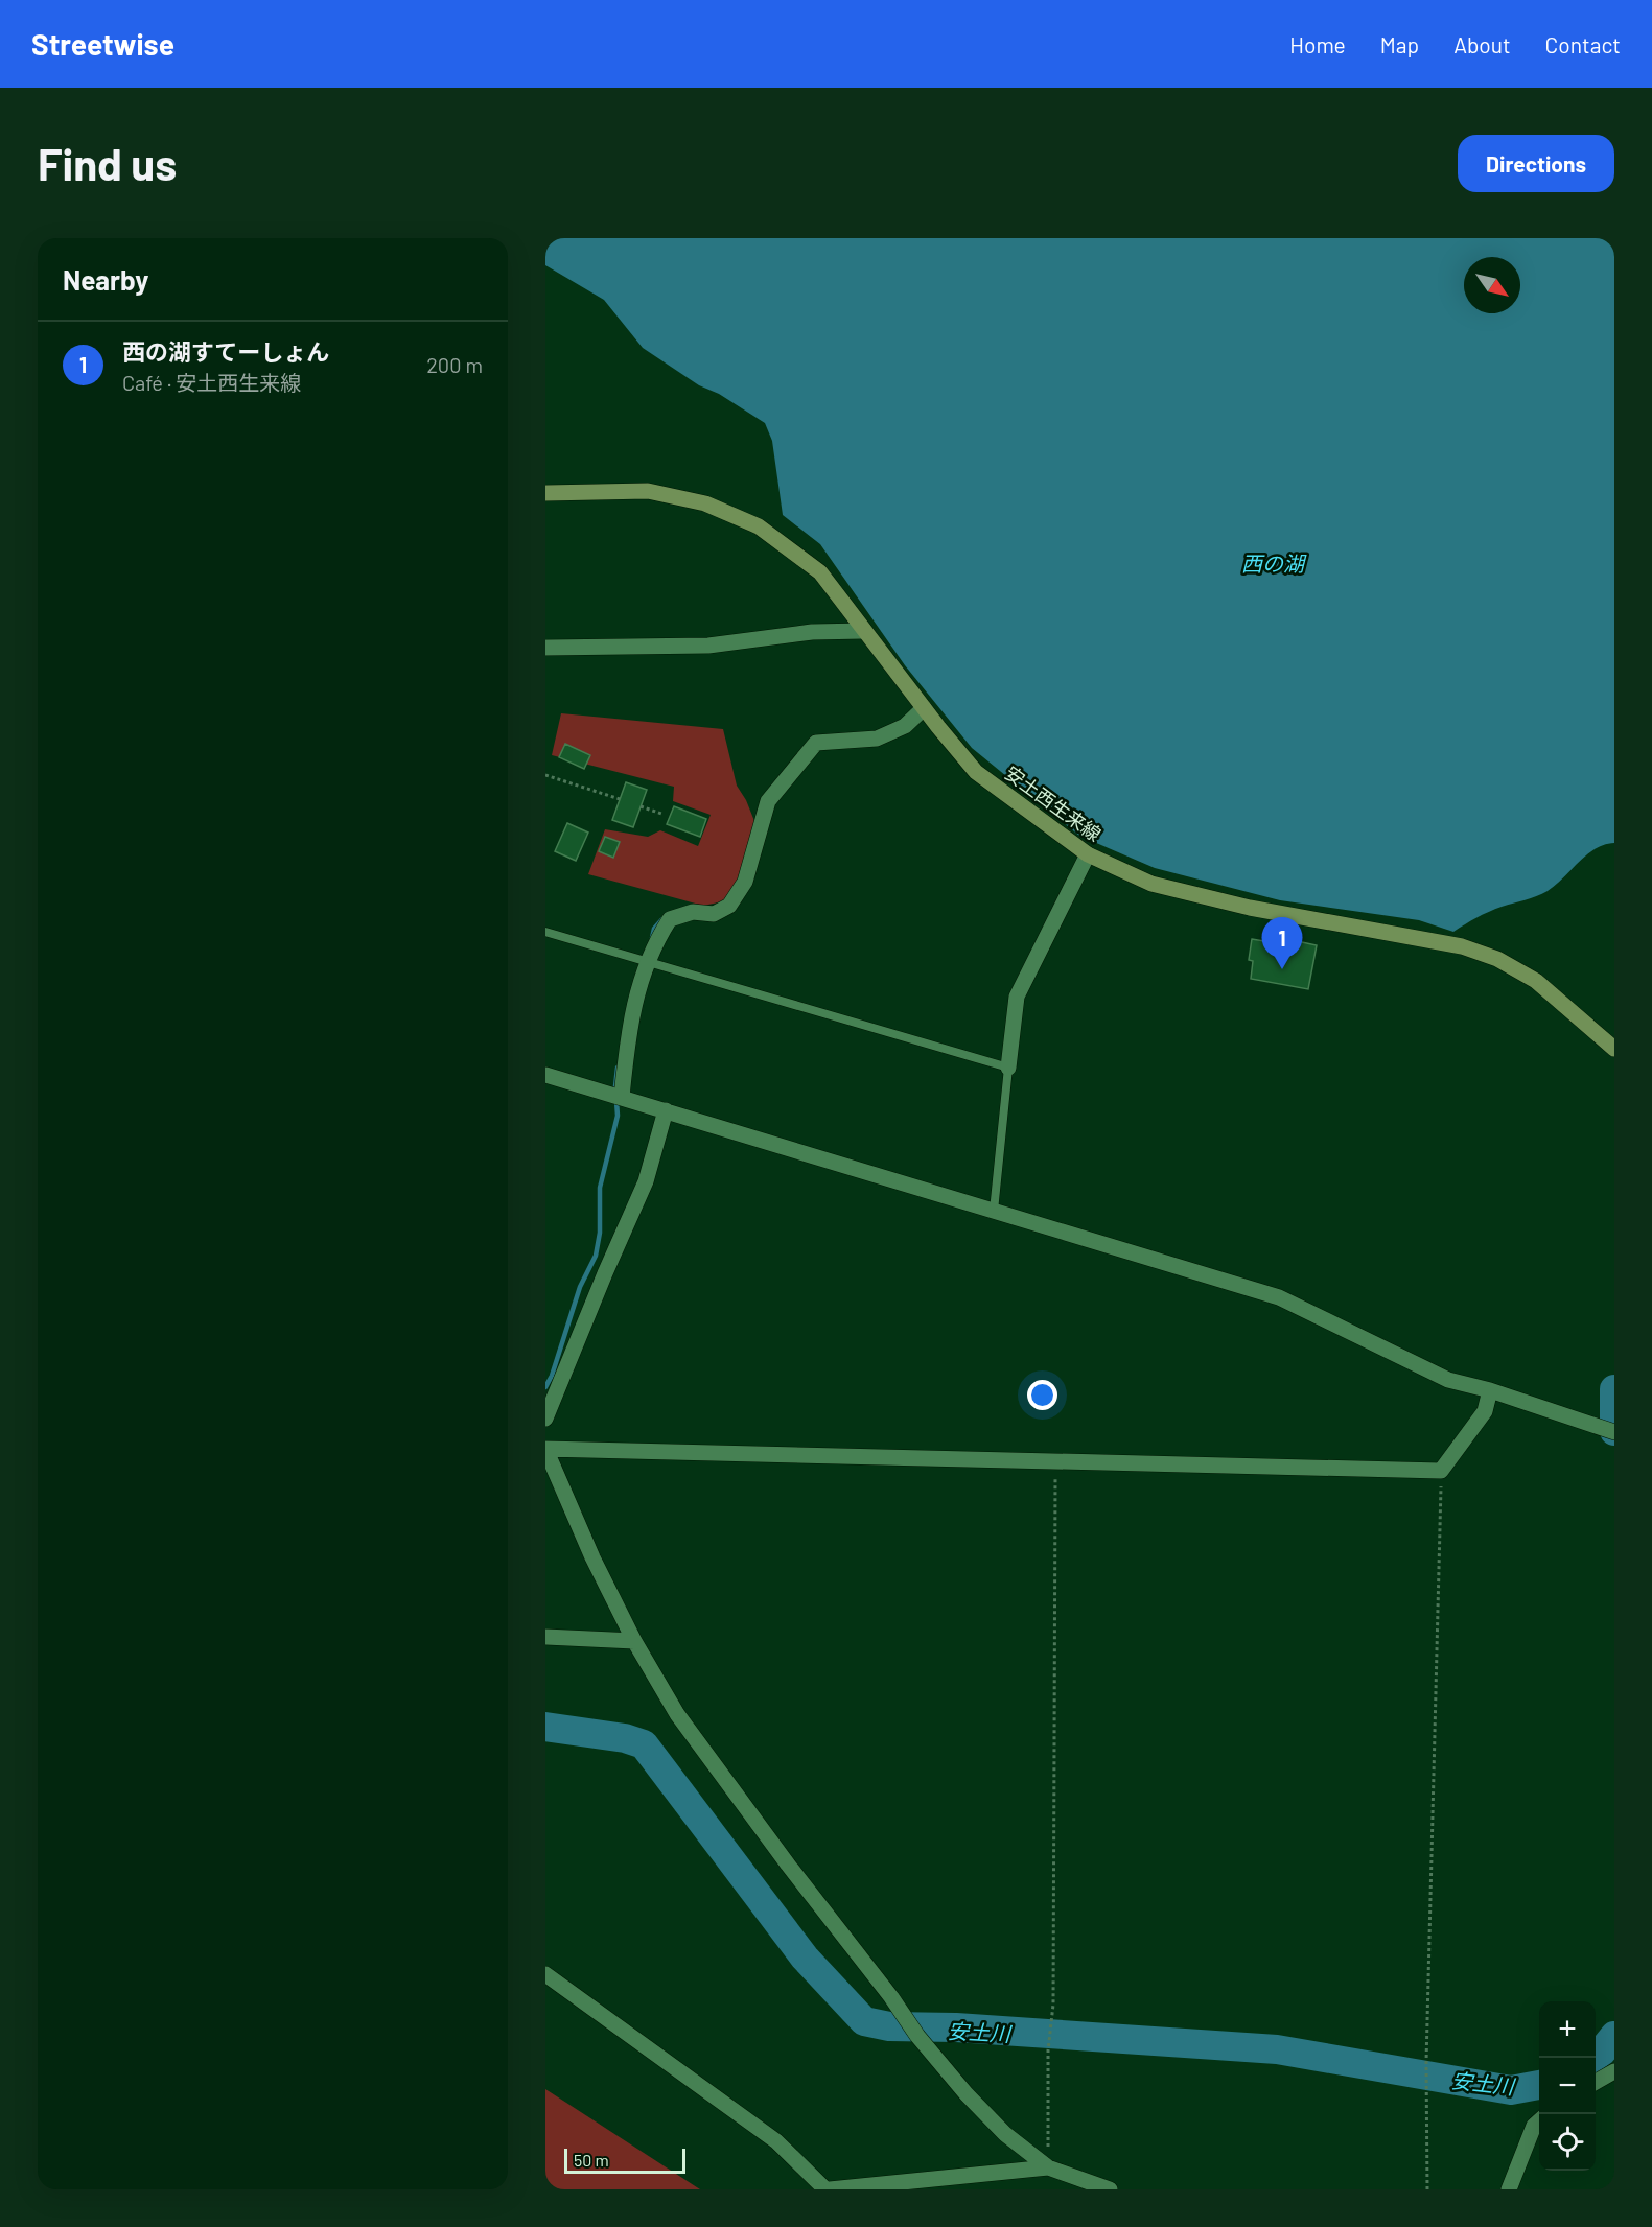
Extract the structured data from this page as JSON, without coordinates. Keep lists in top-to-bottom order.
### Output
{
  "streets": {
    "main road": ["安土西生来線"]
  },
  "water": ["西の湖", "安土川"],
  "scale_bar": "50 m",
  "north": "bottom right",
  "page": {
    "header": "Streetwise",
    "nav": [
      "Home",
      "Map",
      "About",
      "Contact"
    ],
    "buttons": "Directions",
    "title": "Find us",
    "heading": "Nearby",
    "list": [
      {
        "mark": "1",
        "name": "西の湖すてーしょん",
        "note": "Café · 安土西生来線",
        "value": "200 m"
      }
    ],
    "pins": "1",
    "map_buttons": ["+", "−"],
    "scale": "50 m"
  }
}
